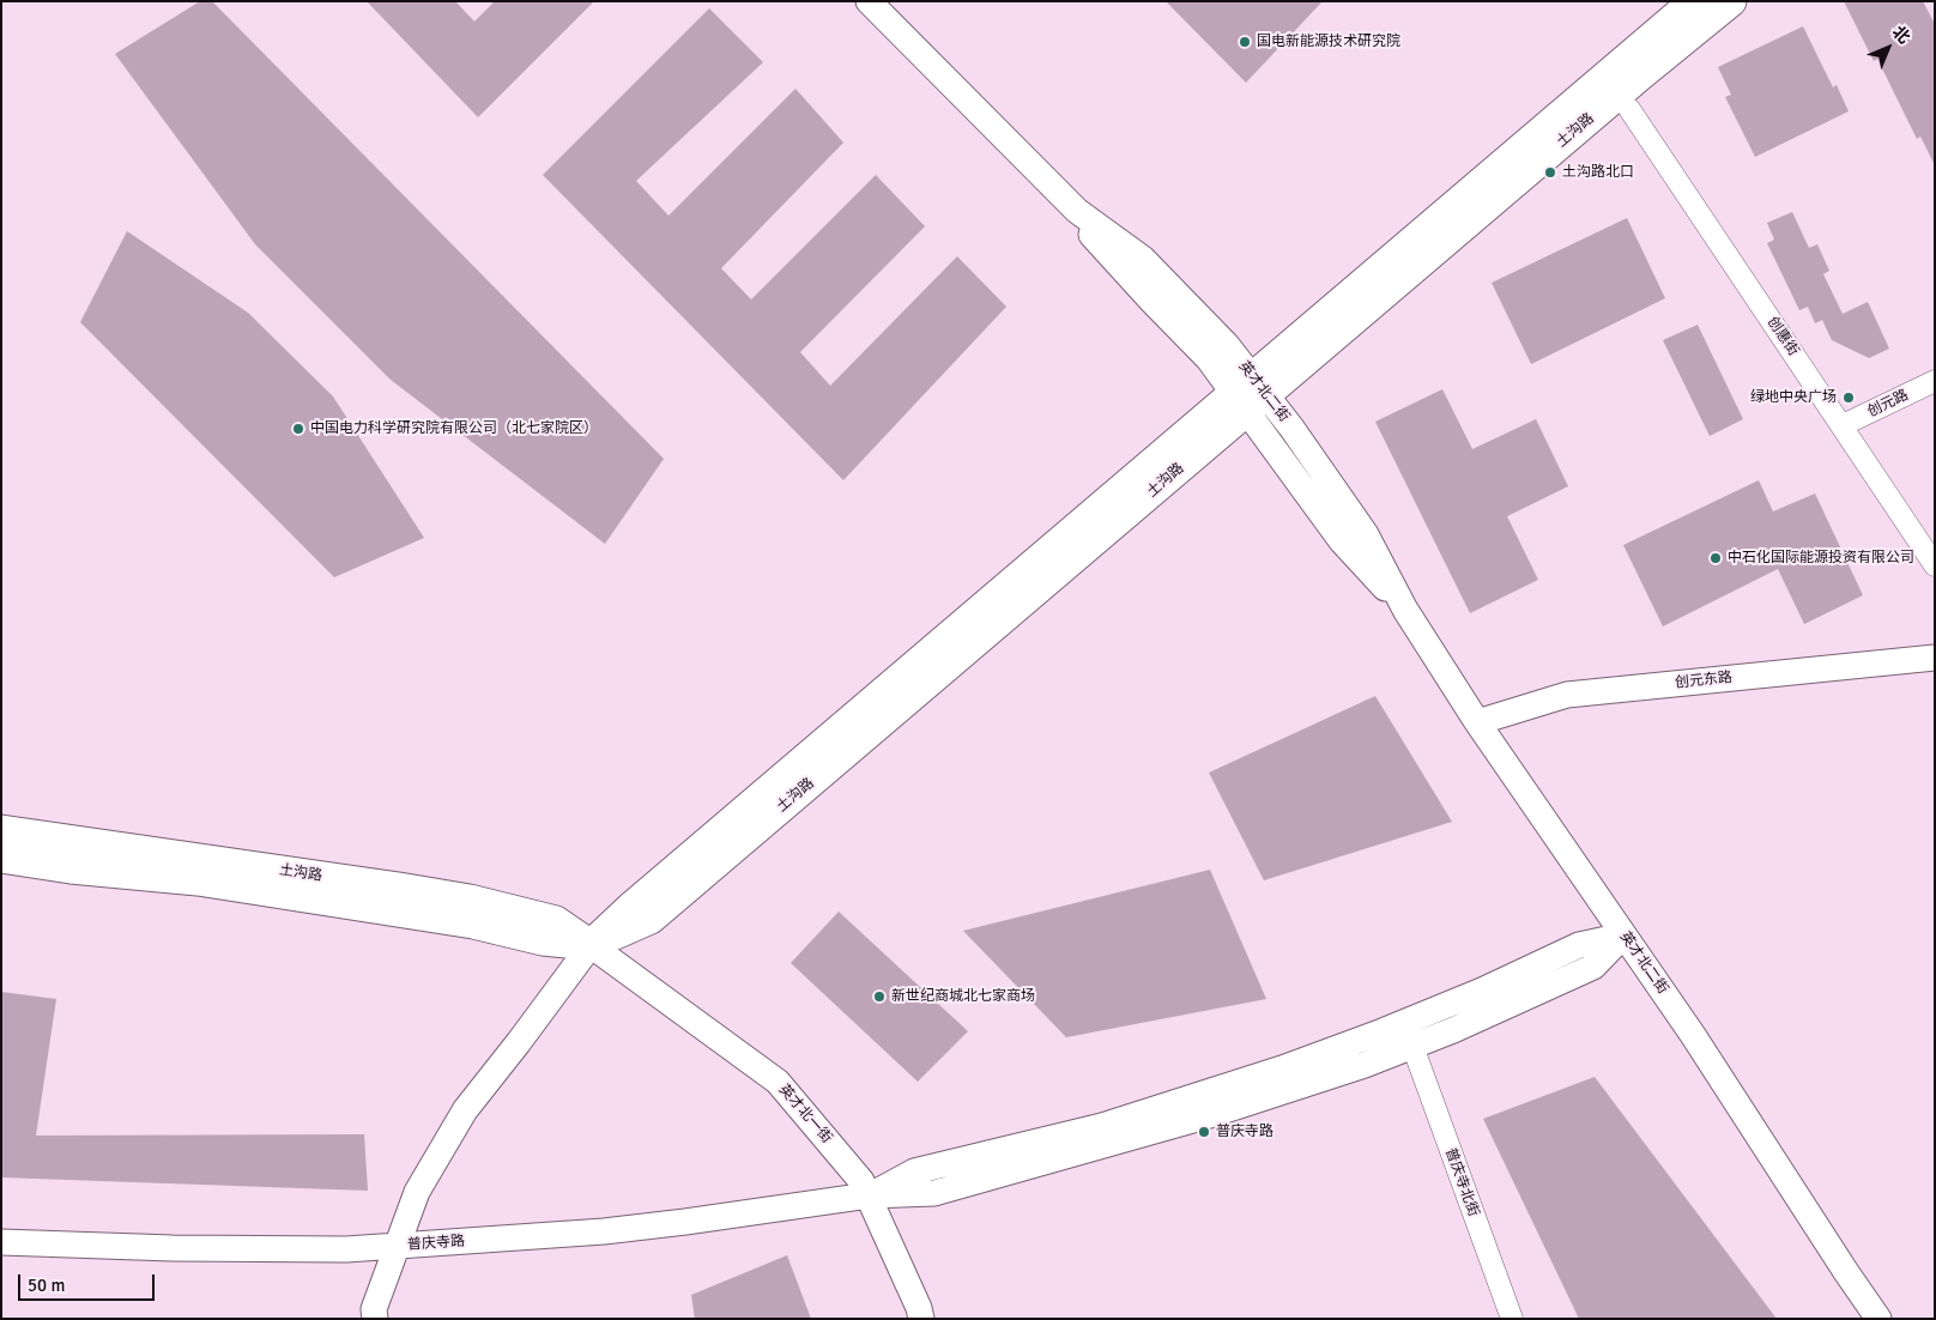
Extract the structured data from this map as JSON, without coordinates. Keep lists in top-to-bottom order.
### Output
{
  "streets": {
    "main road": ["土沟路"],
    "street": [
      "创惠街",
      "英才北二街",
      "创元路",
      "创元东路",
      "英才北一街",
      "普庆寺北街",
      "普庆寺路"
    ]
  },
  "crossings": [
    ["土沟路", "英才北二街"],
    ["土沟路", "英才北一街"],
    ["创惠街", "创元路"],
    ["英才北二街", "创元东路"],
    ["英才北二街", "普庆寺路"],
    ["英才北一街", "普庆寺路"],
    ["普庆寺北街", "普庆寺路"]
  ],
  "places": [
    "国电新能源技术研究院",
    "土沟路北口",
    "绿地中央广场",
    "中国电力科学研究院有限公司（北七家院区）",
    "中石化国际能源投资有限公司",
    "新世纪商城北七家商场",
    "普庆寺路"
  ],
  "scale_bar": "50 m",
  "north": "top right"
}
